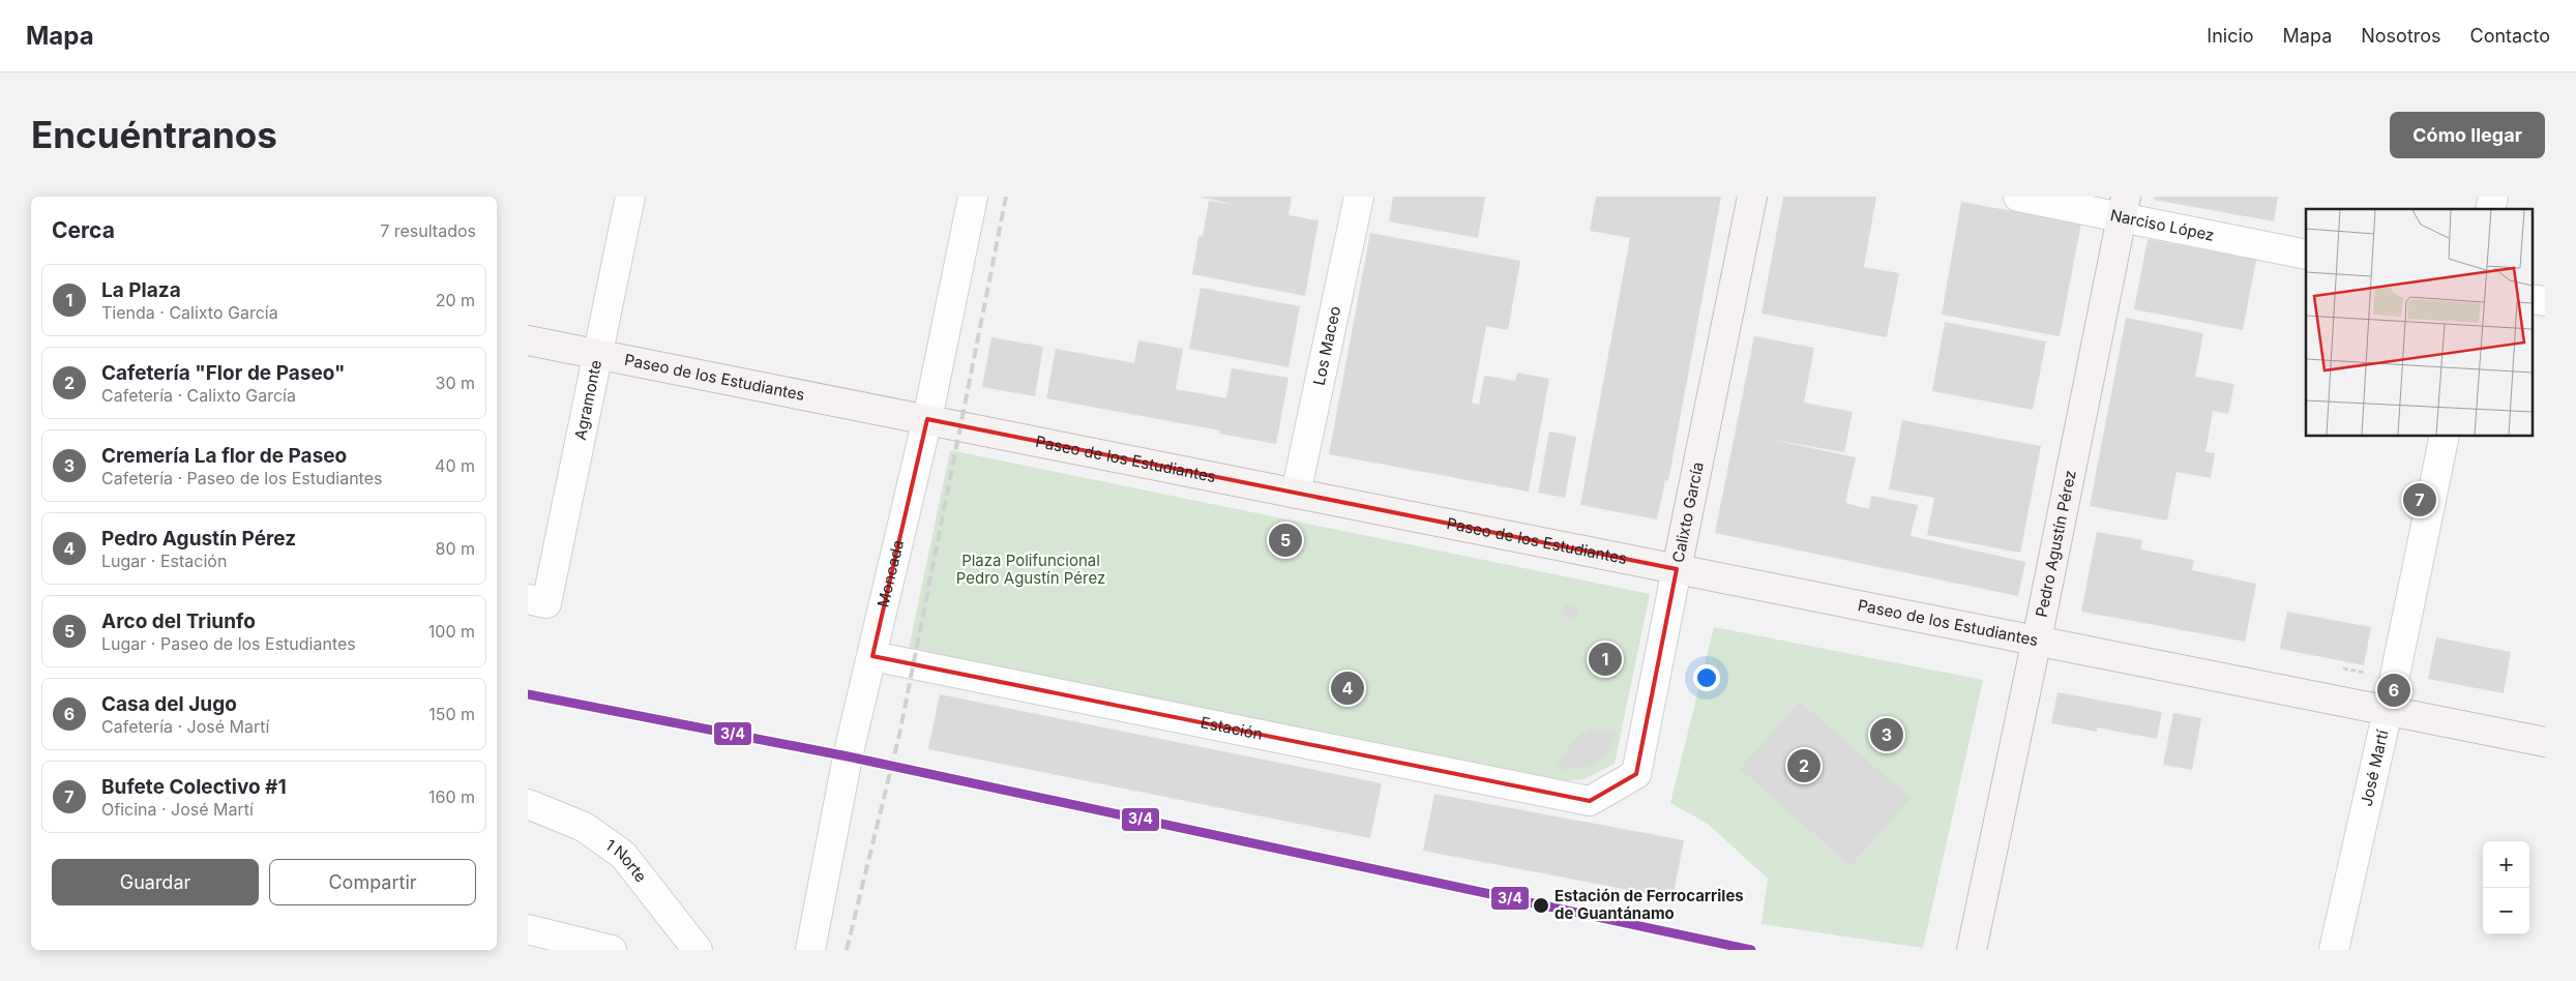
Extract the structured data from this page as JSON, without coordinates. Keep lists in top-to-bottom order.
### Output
{
  "streets": {
    "main road": ["Paseo de los Estudiantes", "Calixto García", "Pedro Agustín Pérez"],
    "street": [
      "Narciso López",
      "Los Maceo",
      "Agramonte",
      "Moncada",
      "Estación",
      "José Martí",
      "1 Norte"
    ]
  },
  "crossings": [
    ["Narciso López", "Pedro Agustín Pérez"],
    ["Los Maceo", "Paseo de los Estudiantes"],
    ["Paseo de los Estudiantes", "Agramonte"],
    ["Paseo de los Estudiantes", "Calixto García"],
    ["Paseo de los Estudiantes", "Pedro Agustín Pérez"],
    ["Paseo de los Estudiantes", "Moncada"],
    ["Paseo de los Estudiantes", "José Martí"],
    ["Calixto García", "Estación"],
    ["Moncada", "Estación"]
  ],
  "parks": ["Plaza Polifuncional Pedro Agustín Pérez"],
  "places": ["Estación de Ferrocarriles de Guantánamo"],
  "lines": ["transit line 3/4"],
  "page": {
    "header": "Mapa",
    "nav": [
      "Inicio",
      "Mapa",
      "Nosotros",
      "Contacto"
    ],
    "buttons": [
      "Cómo llegar",
      ["Guardar", "Compartir"]
    ],
    "title": "Encuéntranos",
    "heading": ["Cerca", "7 resultados"],
    "list": [
      {
        "mark": "1",
        "name": "La Plaza",
        "note": "Tienda · Calixto García",
        "value": "20 m"
      },
      {
        "mark": "2",
        "name": "Cafetería \"Flor de Paseo\"",
        "note": "Cafetería · Calixto García",
        "value": "30 m"
      },
      {
        "mark": "3",
        "name": "Cremería La flor de Paseo",
        "note": "Cafetería · Paseo de los Estudiantes",
        "value": "40 m"
      },
      {
        "mark": "4",
        "name": "Pedro Agustín Pérez",
        "note": "Lugar · Estación",
        "value": "80 m"
      },
      {
        "mark": "5",
        "name": "Arco del Triunfo",
        "note": "Lugar · Paseo de los Estudiantes",
        "value": "100 m"
      },
      {
        "mark": "6",
        "name": "Casa del Jugo",
        "note": "Cafetería · José Martí",
        "value": "150 m"
      },
      {
        "mark": "7",
        "name": "Bufete Colectivo #1",
        "note": "Oficina · José Martí",
        "value": "160 m"
      }
    ],
    "pins": [
      "7",
      "5",
      "1",
      "4",
      "6",
      "3",
      "2"
    ],
    "map_buttons": ["+", "−"]
  }
}
